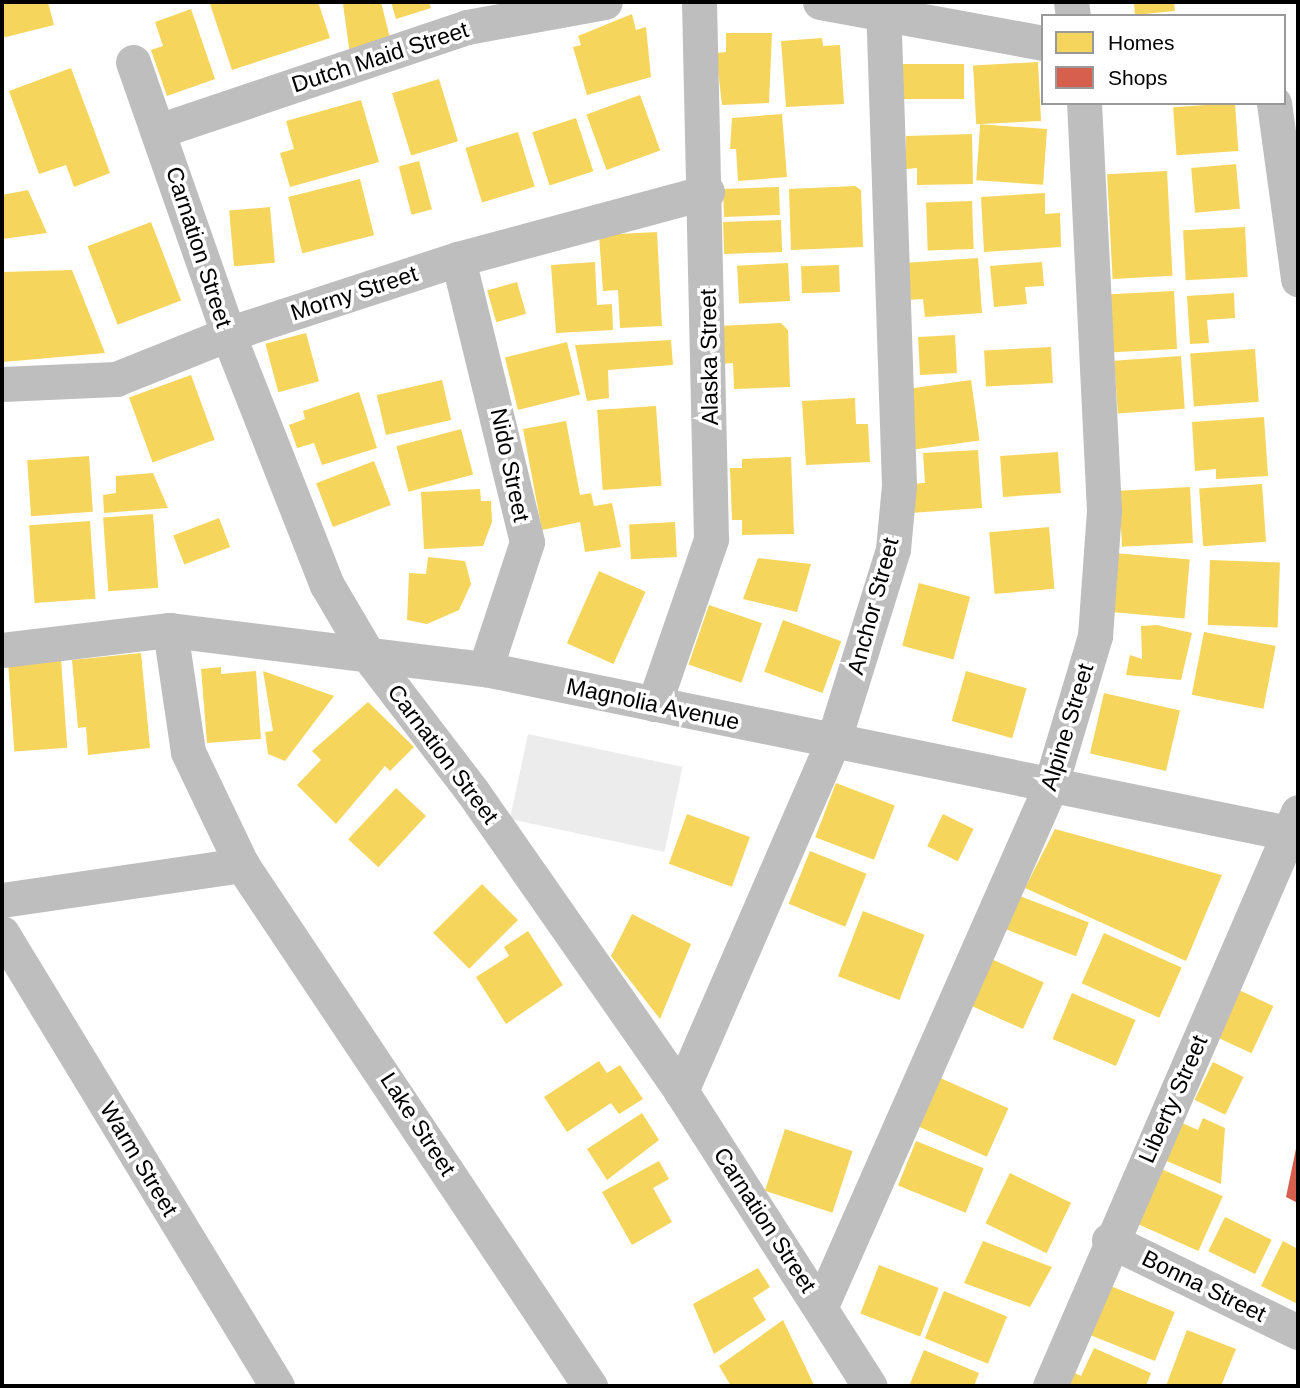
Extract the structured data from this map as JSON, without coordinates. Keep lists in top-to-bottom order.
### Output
{
  "streets": {
    "street": [
      "Dutch Maid Street",
      "Carnation Street",
      "Morny Street",
      "Alaska Street",
      "Nido Street",
      "Anchor Street",
      "Magnolia Avenue",
      "Alpine Street",
      "Liberty Street",
      "Lake Street",
      "Warm Street",
      "Bonna Street"
    ]
  },
  "crossings": [
    ["Dutch Maid Street", "Carnation Street"],
    ["Carnation Street", "Morny Street"],
    ["Carnation Street", "Anchor Street"],
    ["Carnation Street", "Magnolia Avenue"],
    ["Carnation Street", "Alpine Street"],
    ["Morny Street", "Alaska Street"],
    ["Morny Street", "Nido Street"],
    ["Alaska Street", "Magnolia Avenue"],
    ["Nido Street", "Magnolia Avenue"],
    ["Anchor Street", "Magnolia Avenue"],
    ["Magnolia Avenue", "Alpine Street"],
    ["Magnolia Avenue", "Liberty Street"],
    ["Magnolia Avenue", "Lake Street"],
    ["Liberty Street", "Bonna Street"]
  ],
  "legend": ["Homes", "Shops"]
}
